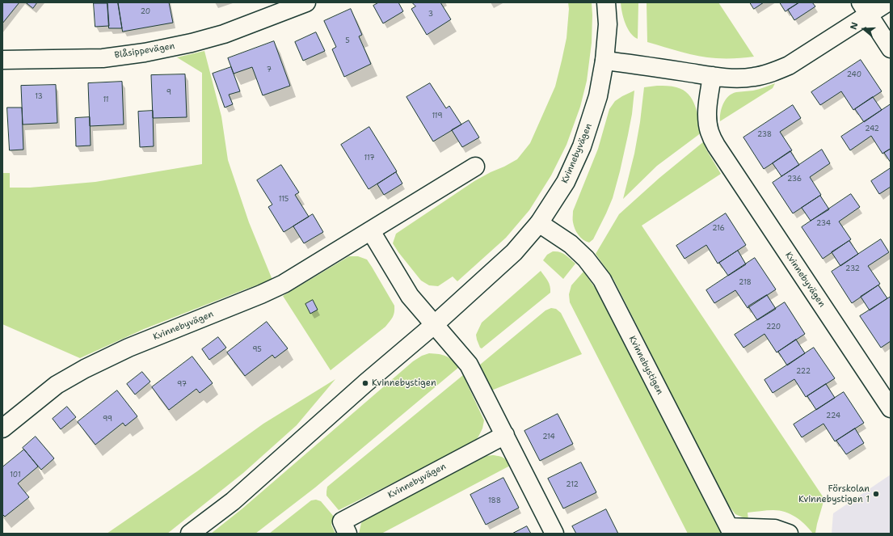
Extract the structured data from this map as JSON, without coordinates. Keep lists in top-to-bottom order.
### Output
{
  "streets": {
    "street": ["Blåsippevägen", "Kvinnebyvägen", "Kvinnebystigen"]
  },
  "crossings": [
    ["Kvinnebyvägen", "Kvinnebystigen"]
  ],
  "places": ["Kvinnebystigen", "Förskolan Kvinnebystigen 1"],
  "house_numbers": [
    "20",
    "3",
    "5",
    "7",
    "240",
    "9",
    "13",
    "11",
    "119",
    "242",
    "238",
    "117",
    "236",
    "115",
    "234",
    "216",
    "232",
    "218",
    "220",
    "95",
    "222",
    "97",
    "224",
    "99",
    "214",
    "101",
    "212",
    "188"
  ],
  "north": "left"
}
